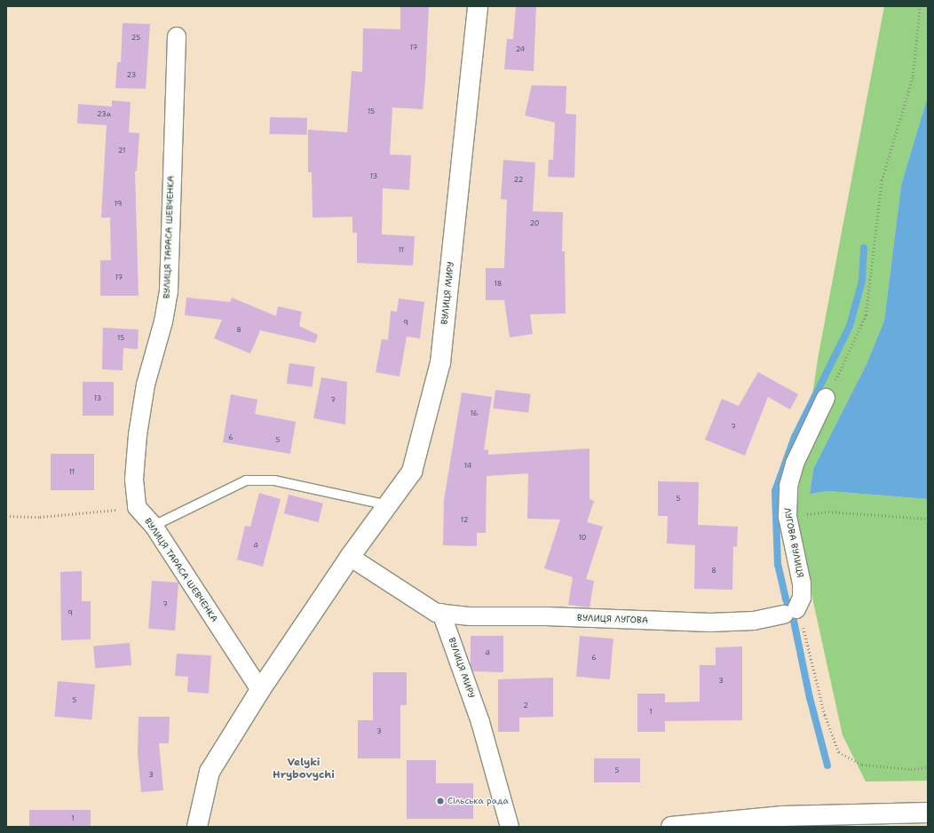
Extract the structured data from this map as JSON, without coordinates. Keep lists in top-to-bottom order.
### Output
{
  "streets": {
    "main road": ["ВУЛИЦЯ МИРУ"],
    "street": ["ВУЛИЦЯ ТАРАСА ШЕВЧЕНКА", "ЛУГОВА ВУЛИЦЯ", "ВУЛИЦЯ ЛУГОВА"]
  },
  "crossings": [
    ["ВУЛИЦЯ ТАРАСА ШЕВЧЕНКА", "ВУЛИЦЯ МИРУ"],
    ["ВУЛИЦЯ МИРУ", "ВУЛИЦЯ ЛУГОВА"],
    ["ЛУГОВА ВУЛИЦЯ", "ВУЛИЦЯ ЛУГОВА"]
  ],
  "districts": ["Velyki Hrybovychi"],
  "places": ["Сільська рада"],
  "house_numbers": [
    "25",
    "17",
    "24",
    "23",
    "15",
    "23а",
    "21",
    "13",
    "22",
    "19",
    "20",
    "11",
    "17",
    "18",
    "9",
    "8",
    "15",
    "13",
    "7",
    "16",
    "7",
    "6",
    "5",
    "14",
    "11",
    "5",
    "12",
    "10",
    "4",
    "8",
    "7",
    "9",
    "4",
    "6",
    "3",
    "5",
    "2",
    "1",
    "3",
    "5",
    "3",
    "1"
  ]
}
